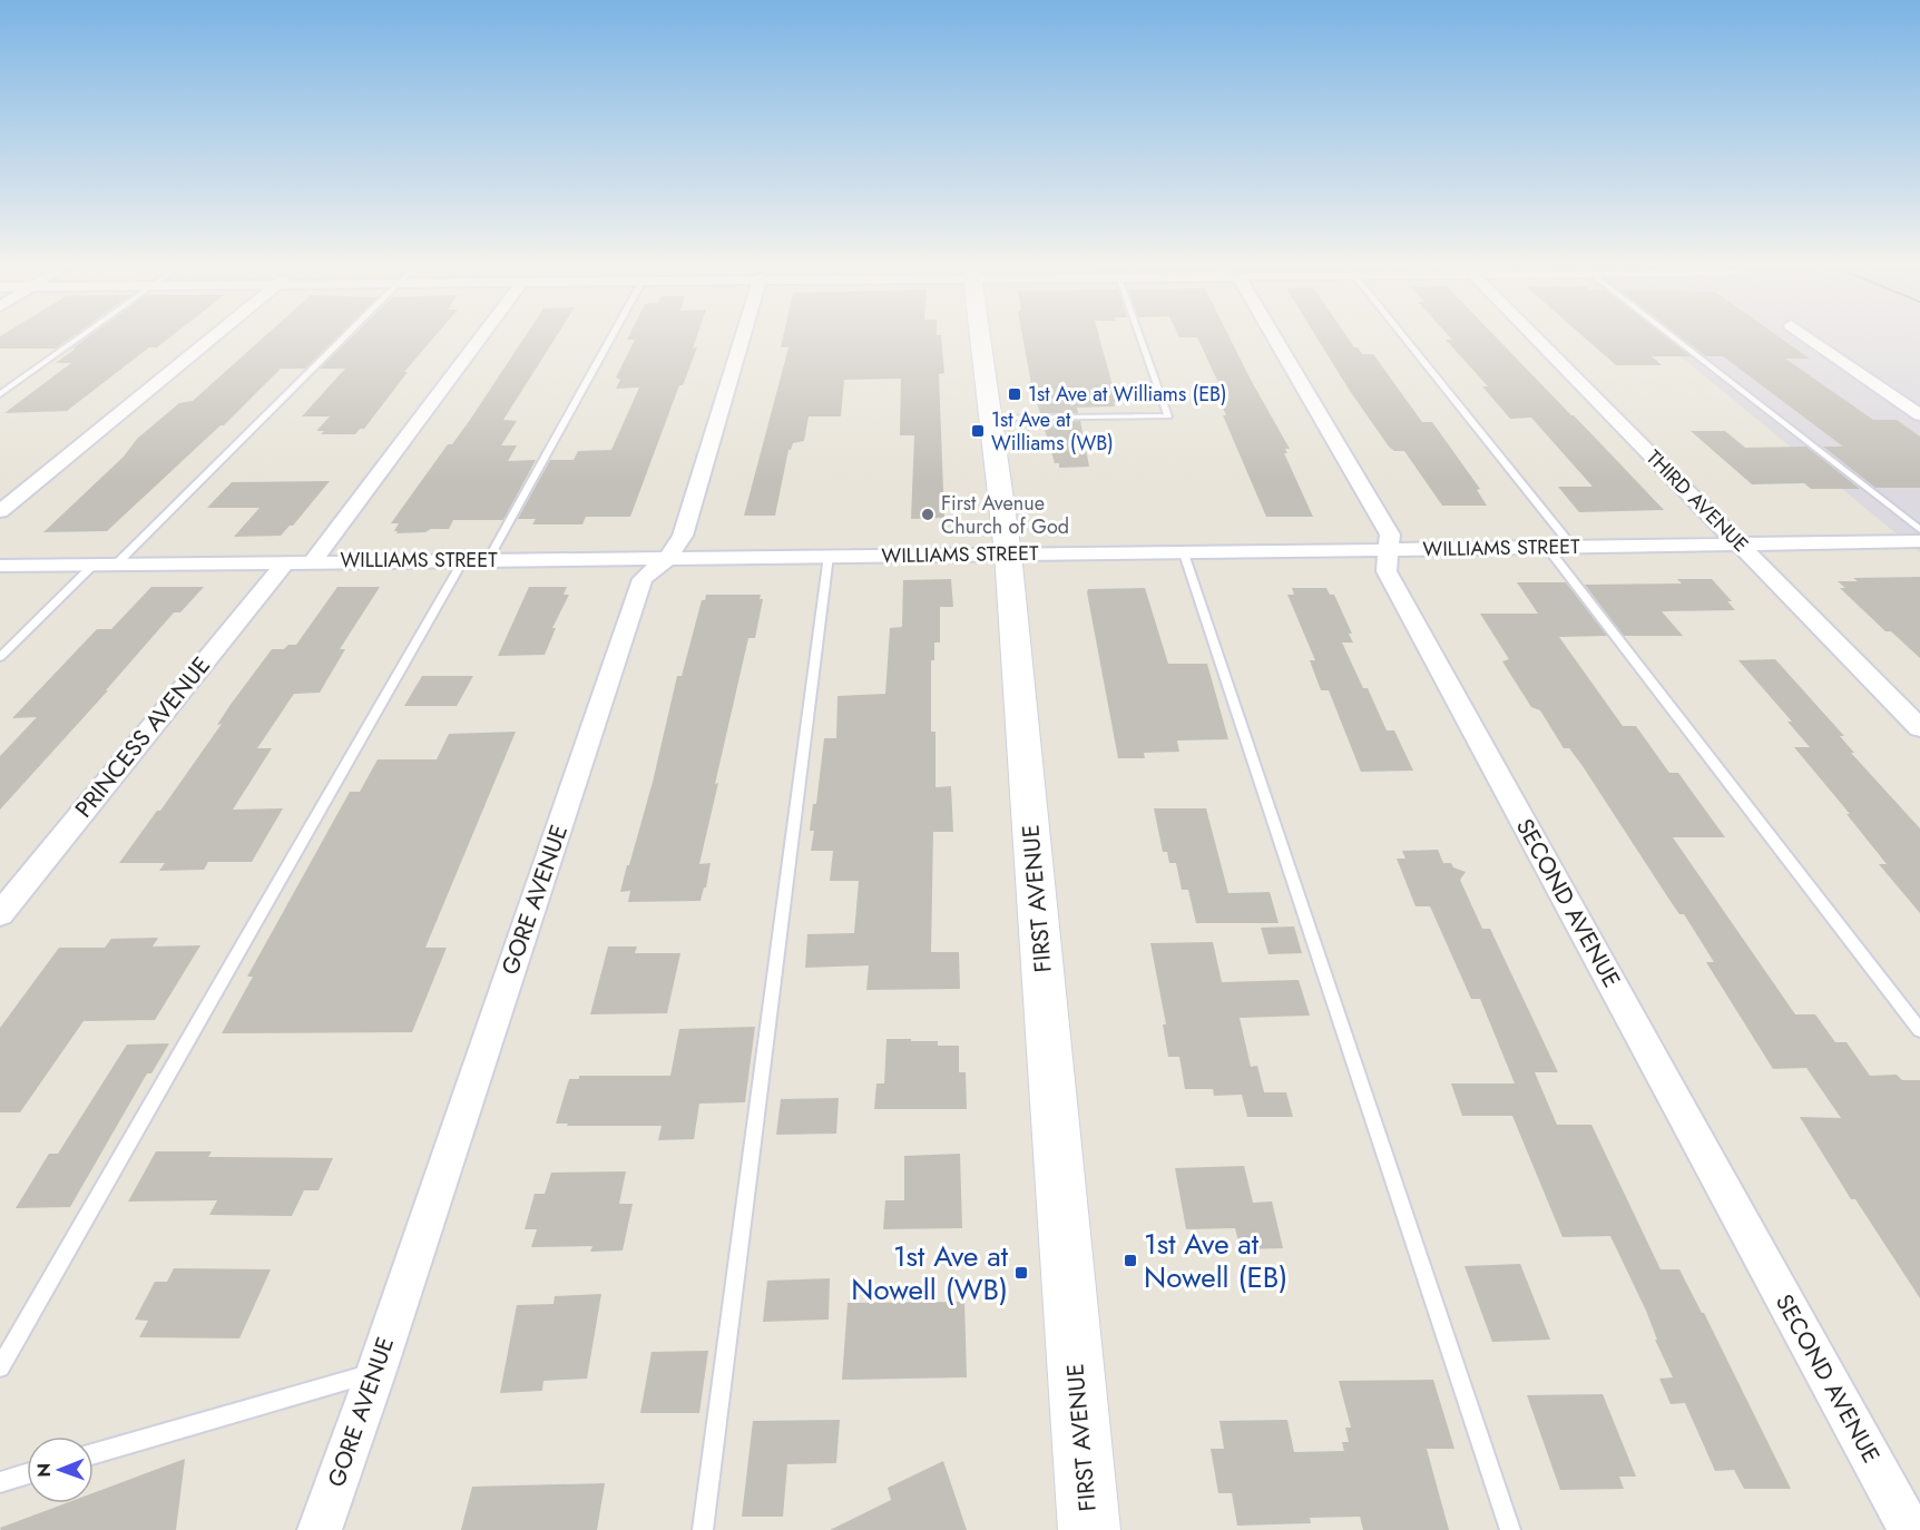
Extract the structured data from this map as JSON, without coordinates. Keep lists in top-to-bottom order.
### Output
{
  "streets": {
    "street": [
      "THIRD AVENUE",
      "WILLIAMS STREET",
      "PRINCESS AVENUE",
      "FIRST AVENUE",
      "GORE AVENUE",
      "SECOND AVENUE"
    ]
  },
  "crossings": [
    ["THIRD AVENUE", "WILLIAMS STREET"],
    ["WILLIAMS STREET", "PRINCESS AVENUE"],
    ["WILLIAMS STREET", "FIRST AVENUE"],
    ["WILLIAMS STREET", "GORE AVENUE"],
    ["WILLIAMS STREET", "SECOND AVENUE"]
  ],
  "places": {
    "transit": [
      "1st Ave at Williams (EB)",
      "1st Ave at Williams (WB)",
      "1st Ave at Nowell (EB)",
      "1st Ave at Nowell (WB)"
    ],
    "other": ["First Avenue Church of God"]
  },
  "north": "left"
}
